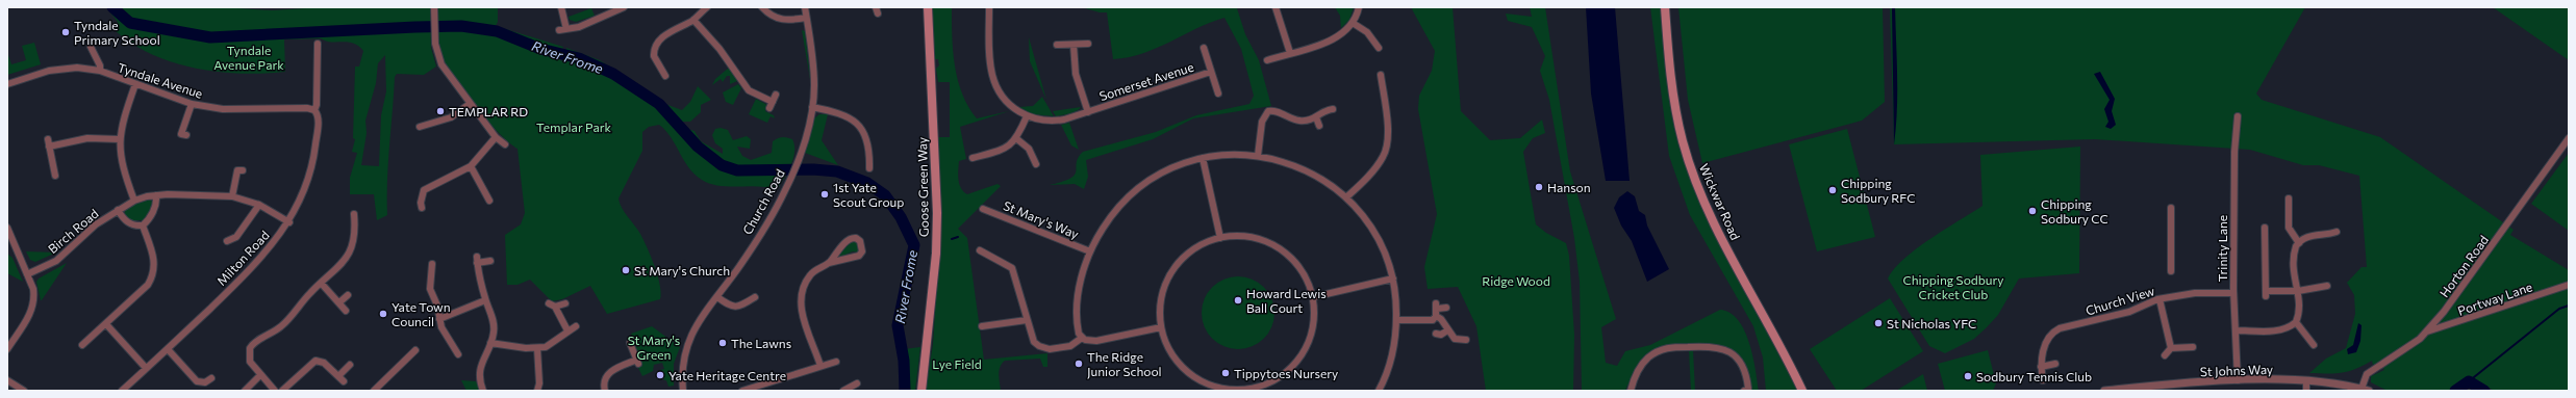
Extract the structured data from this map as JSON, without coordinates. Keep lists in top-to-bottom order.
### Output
{
  "streets": {
    "main road": ["Goose Green Way", "Wickwar Road"],
    "street": [
      "Tyndale Avenue",
      "Somerset Avenue",
      "Church Road",
      "St Mary's Way",
      "Birch Road",
      "Trinity Lane",
      "Milton Road",
      "Horton Road",
      "Portway Lane",
      "Church View",
      "St Johns Way"
    ]
  },
  "crossings": [
    ["Tyndale Avenue", "Milton Road"],
    ["Birch Road", "Milton Road"],
    ["Trinity Lane", "Church View"],
    ["Trinity Lane", "St Johns Way"],
    ["Horton Road", "Portway Lane"],
    ["Horton Road", "St Johns Way"]
  ],
  "water": ["River Frome"],
  "parks": [
    "Tyndale Avenue Park",
    "Templar Park",
    "Chipping Sodbury Cricket Club",
    "Ridge Wood",
    "St Mary's Green",
    "Lye Field"
  ],
  "places": [
    "Tyndale Primary School",
    "TEMPLAR RD",
    "Hanson",
    "Chipping Sodbury RFC",
    "1st Yate Scout Group",
    "Chipping Sodbury CC",
    "St Mary's Church",
    "Howard Lewis Ball Court",
    "Yate Town Council",
    "St Nicholas YFC",
    "The Lawns",
    "The Ridge Junior School",
    "Tippytoes Nursery",
    "Yate Heritage Centre",
    "Sodbury Tennis Club"
  ]
}
